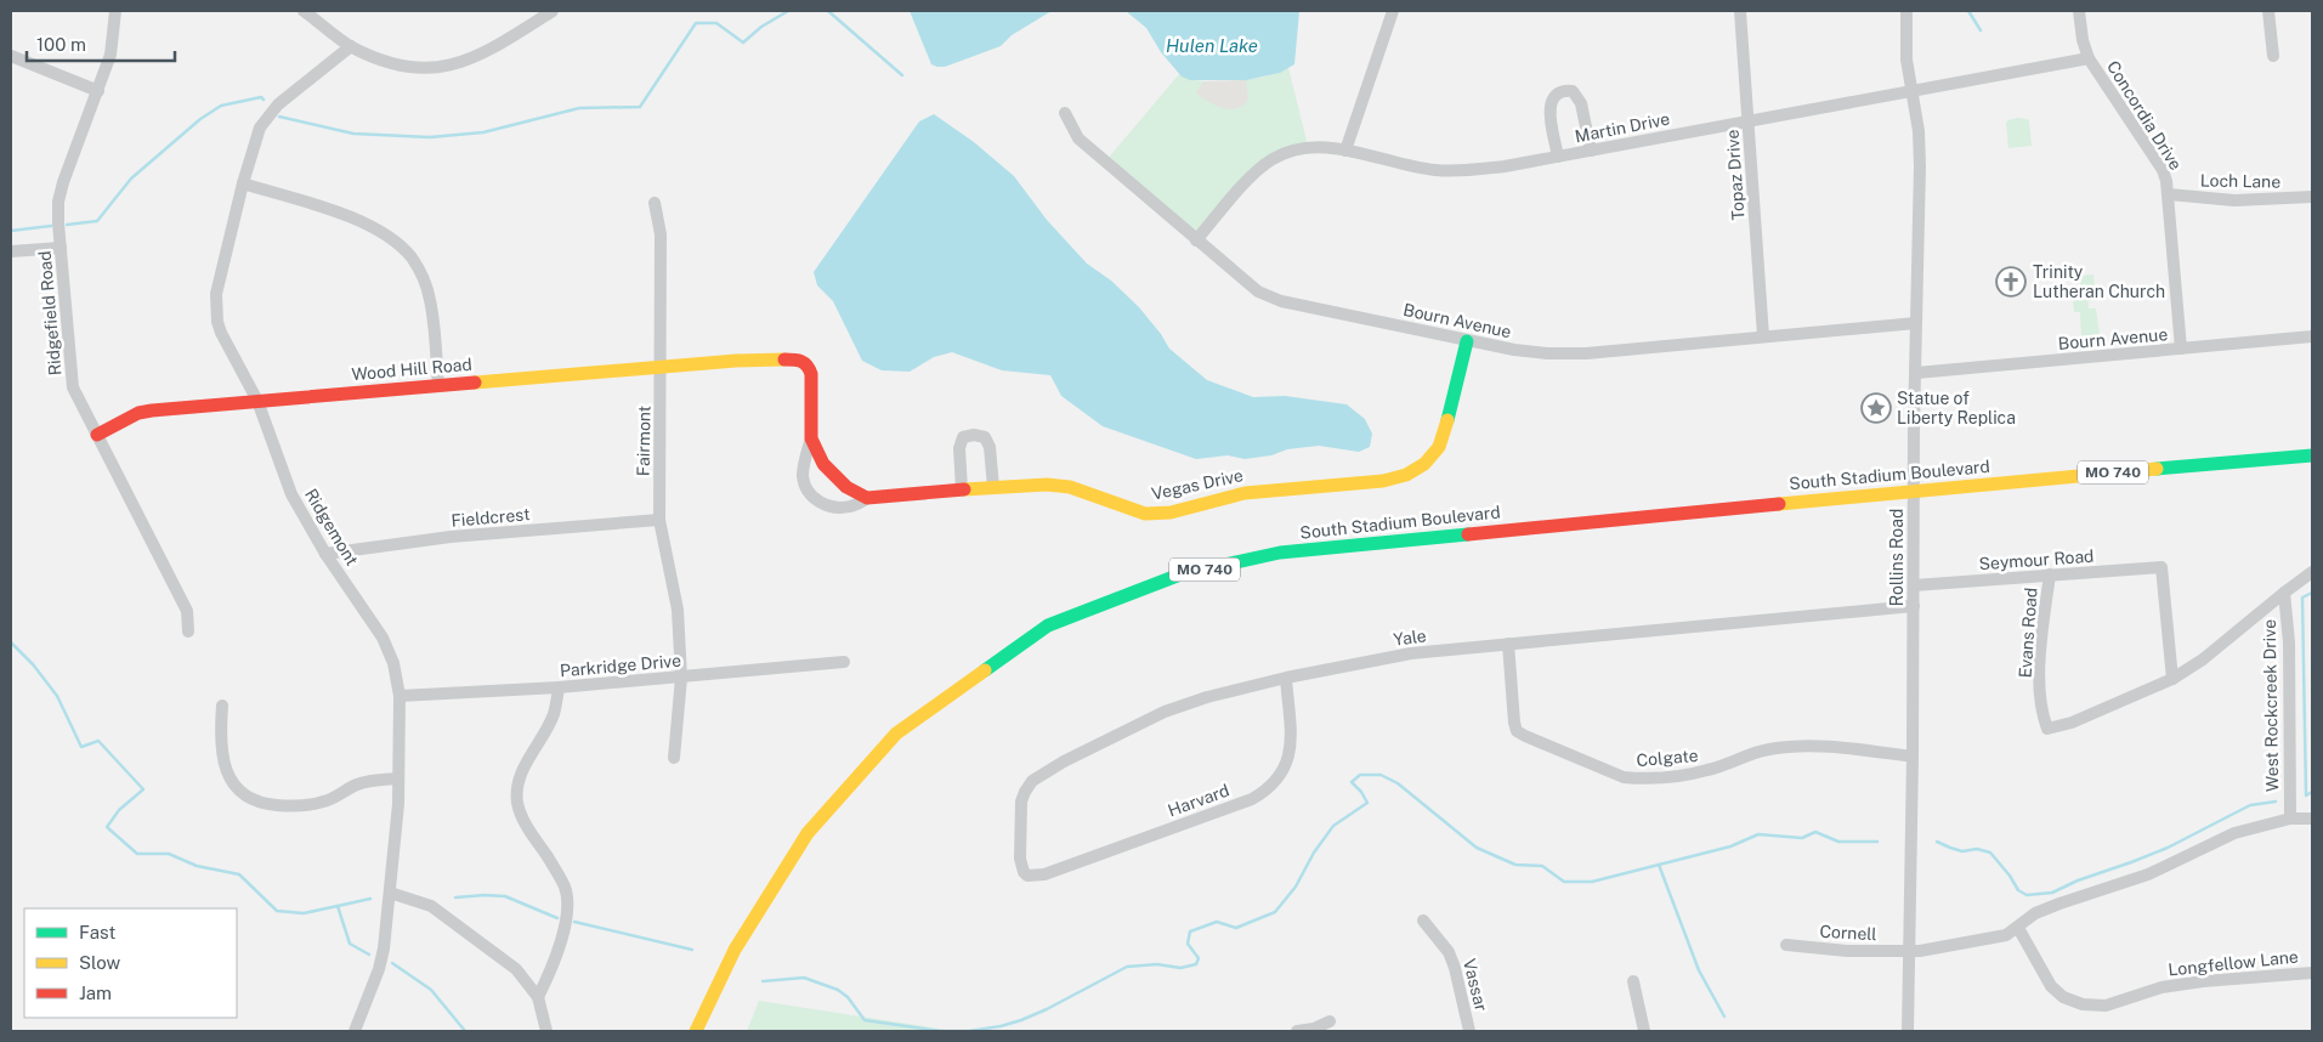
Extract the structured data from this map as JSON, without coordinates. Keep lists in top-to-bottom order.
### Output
{
  "streets": {
    "main road": [
      "Wood Hill Road",
      "MO 740",
      "South Stadium Boulevard",
      "Vegas Drive"
    ],
    "street": [
      "Concordia Drive",
      "Martin Drive",
      "Topaz Drive",
      "Loch Lane",
      "Ridgefield Road",
      "Bourn Avenue",
      "Fairmont",
      "Fieldcrest",
      "Ridgemont",
      "Rollins Road",
      "Seymour Road",
      "Evans Road",
      "Yale",
      "Parkridge Drive",
      "West Rockcreek Drive",
      "Colgate",
      "Harvard",
      "Cornell",
      "Longfellow Lane",
      "Vassar"
    ]
  },
  "crossings": [
    ["Concordia Drive", "Martin Drive"],
    ["Concordia Drive", "Loch Lane"],
    ["Concordia Drive", "Bourn Avenue"],
    ["Martin Drive", "Topaz Drive"],
    ["Martin Drive", "Bourn Avenue"],
    ["Martin Drive", "Rollins Road"],
    ["Topaz Drive", "Bourn Avenue"],
    ["Ridgefield Road", "Wood Hill Road"],
    ["Bourn Avenue", "Vegas Drive"],
    ["Bourn Avenue", "Rollins Road"],
    ["Wood Hill Road", "Fairmont"],
    ["Wood Hill Road", "Ridgemont"],
    ["Fairmont", "Fieldcrest"],
    ["Fairmont", "Parkridge Drive"],
    ["South Stadium Boulevard", "Rollins Road"],
    ["Fieldcrest", "Ridgemont"],
    ["Ridgemont", "Parkridge Drive"],
    ["Rollins Road", "Seymour Road"],
    ["Rollins Road", "Yale"],
    ["Rollins Road", "Colgate"],
    ["Rollins Road", "Cornell"],
    ["Seymour Road", "Evans Road"],
    ["Yale", "Colgate"],
    ["Yale", "Harvard"],
    ["West Rockcreek Drive", "Cornell"],
    ["Cornell", "Longfellow Lane"]
  ],
  "water": ["Hulen Lake"],
  "places": {
    "church": ["Trinity Lutheran Church"],
    "place": ["Statue of Liberty Replica"]
  },
  "legend": ["Fast", "Slow", "Jam"],
  "scale_bar": "100 m"
}
